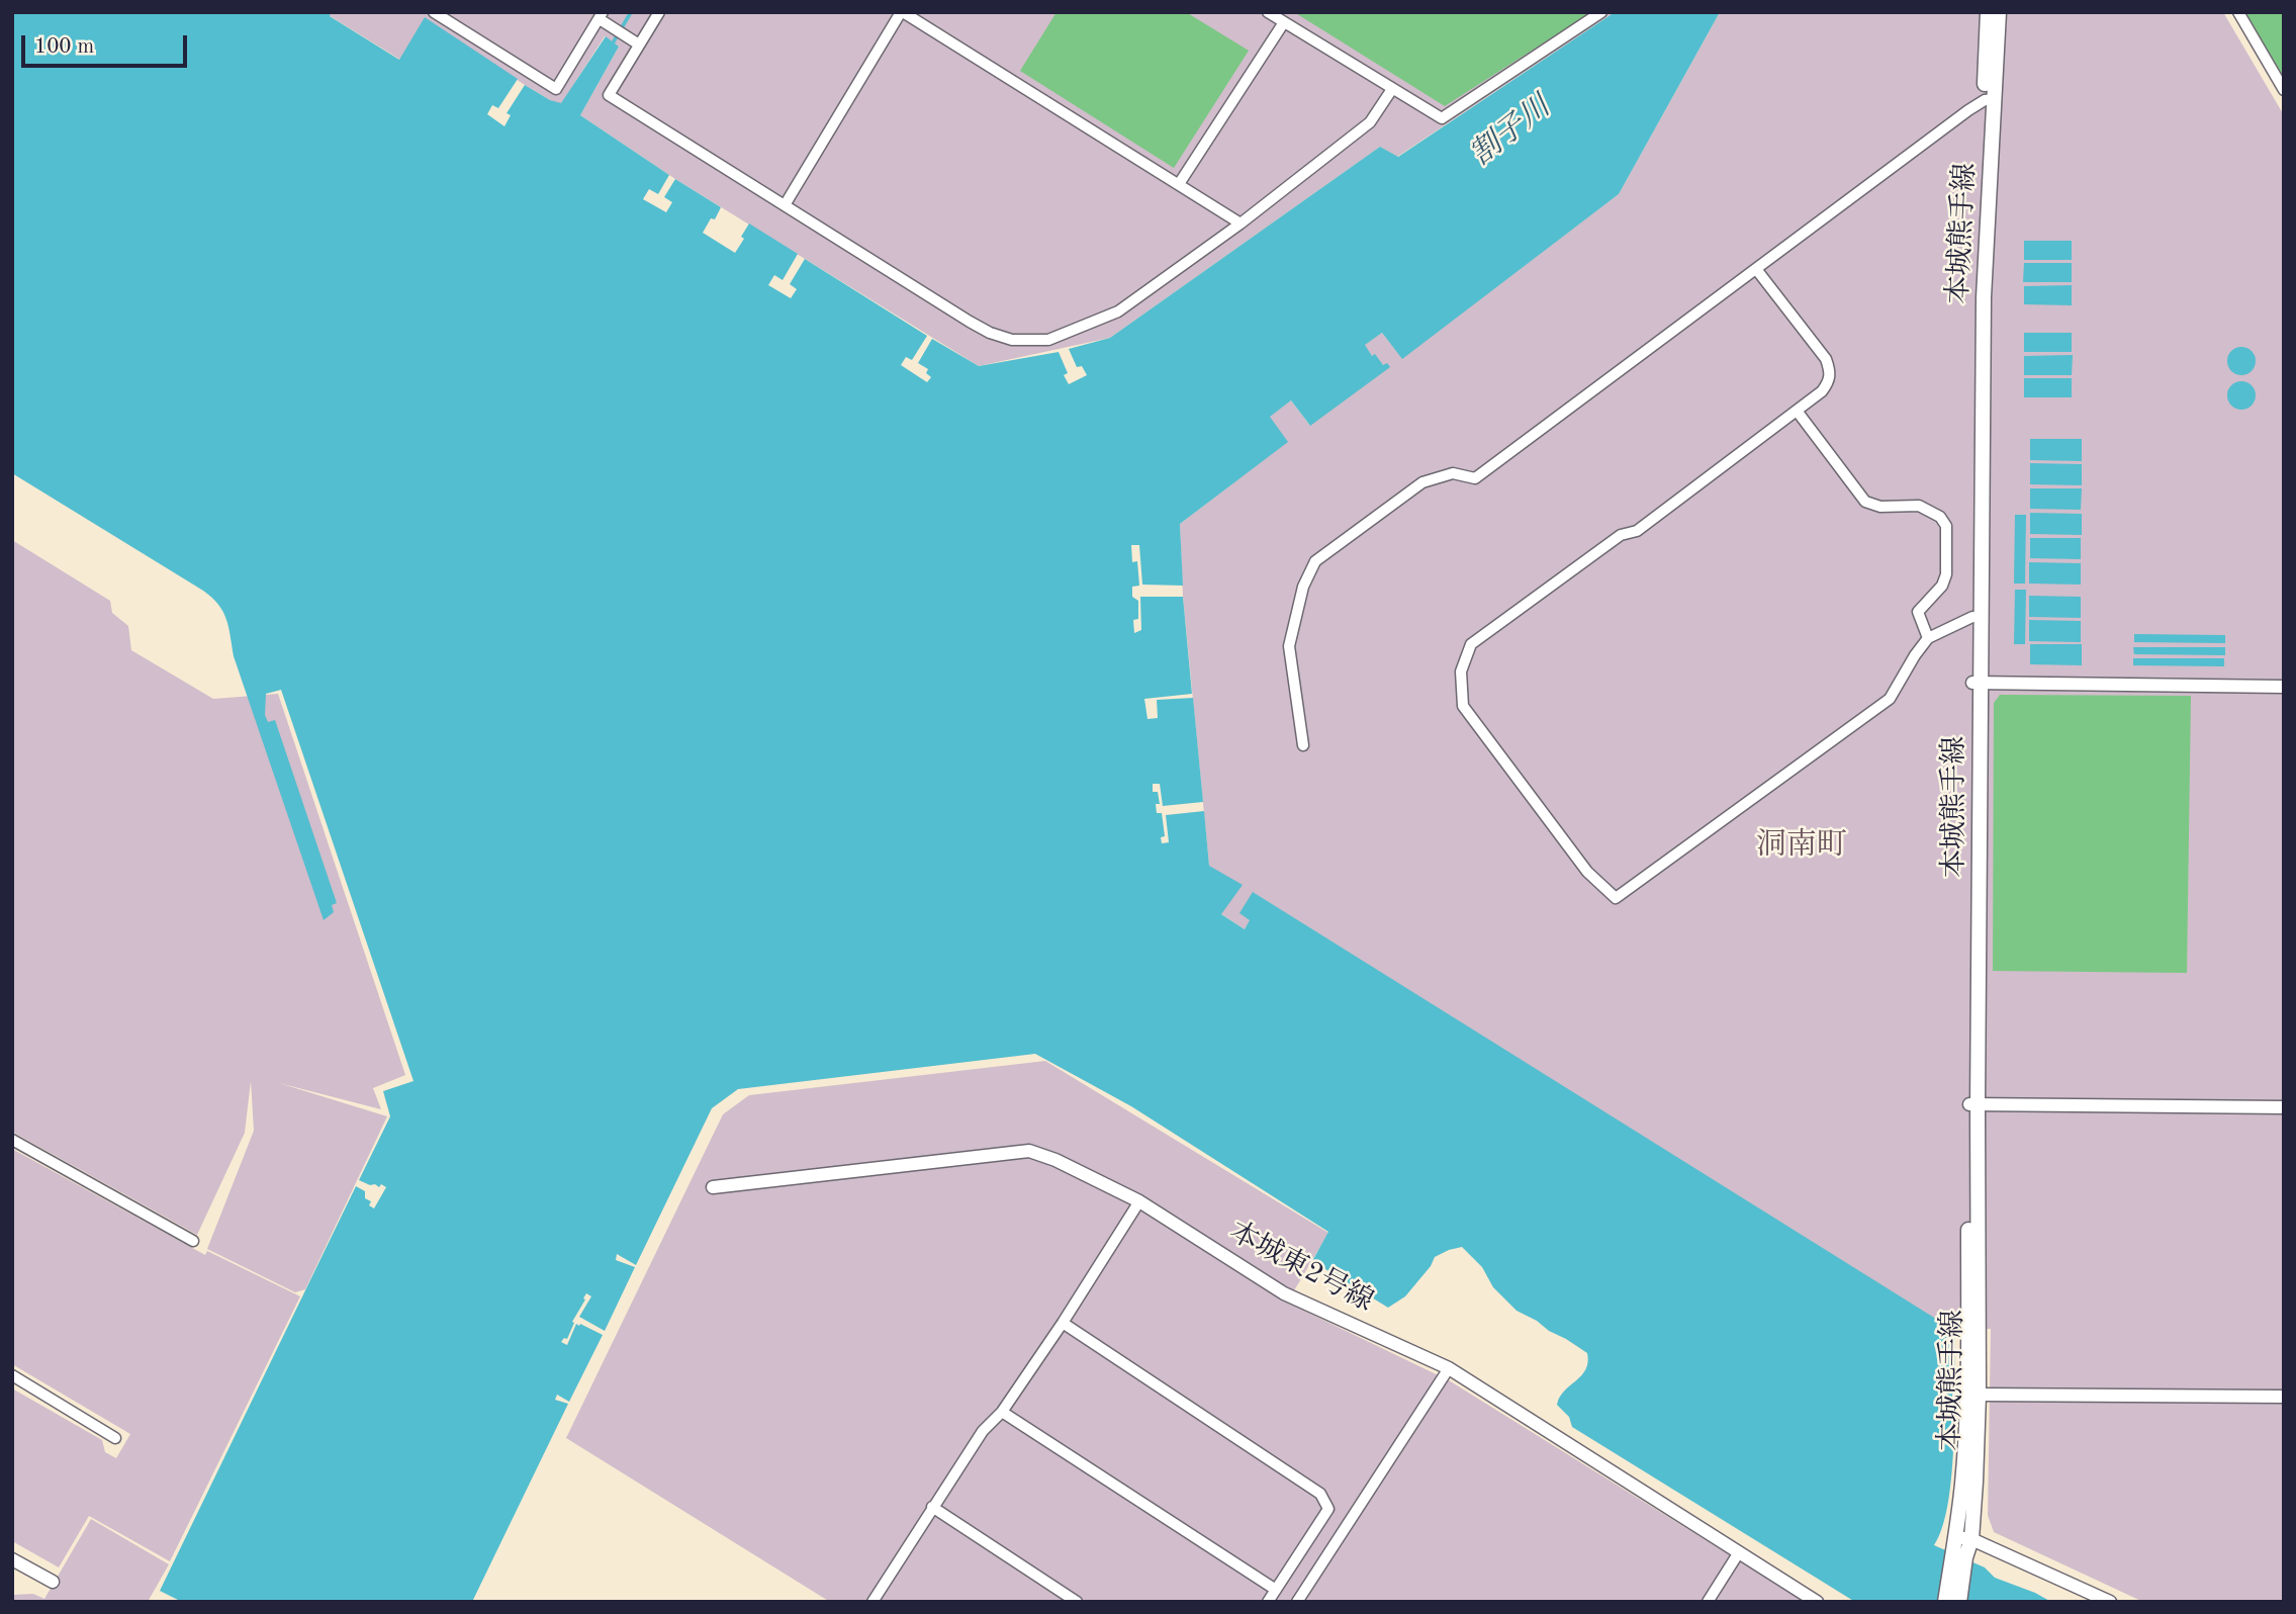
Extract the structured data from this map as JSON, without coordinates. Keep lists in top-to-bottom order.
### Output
{
  "streets": {
    "main road": ["本城熊手線"],
    "street": ["本城東2号線"]
  },
  "districts": ["洞南町"],
  "water": ["割子川"],
  "scale_bar": "100 m"
}
